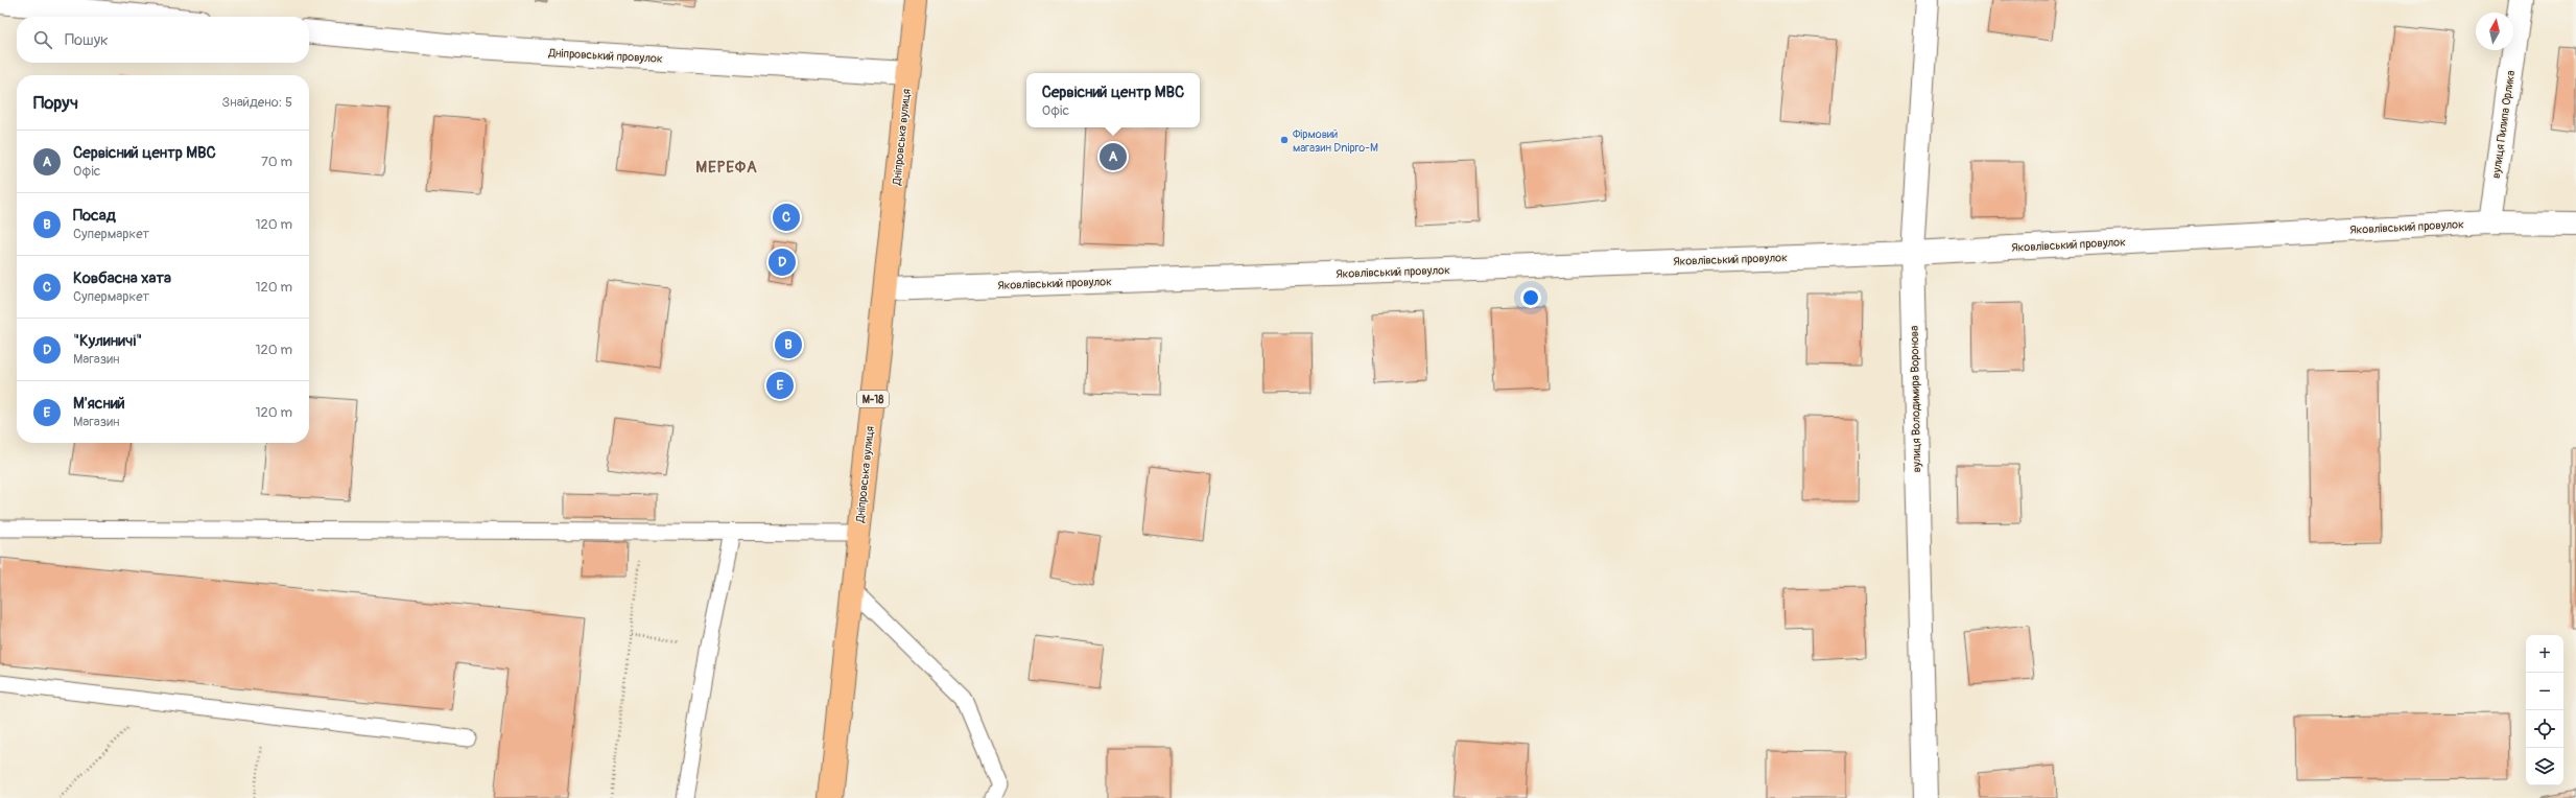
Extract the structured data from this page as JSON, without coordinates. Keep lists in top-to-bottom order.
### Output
{
  "streets": {
    "highway": ["Дніпровська вулиця", "М-18"],
    "street": [
      "Дніпровський провулок",
      "вулиця Пилипа Орлика",
      "Яковлівський провулок",
      "вулиця Володимира Воронова"
    ]
  },
  "crossings": [
    ["Дніпровський провулок", "Дніпровська вулиця"],
    ["вулиця Пилипа Орлика", "Яковлівський провулок"],
    ["Дніпровська вулиця", "Яковлівський провулок"],
    ["Яковлівський провулок", "вулиця Володимира Воронова"]
  ],
  "districts": ["МЕРЕФА"],
  "places": ["Фірмовий магазин Dnipro-M"],
  "north": "top",
  "page": {
    "search": "Пошук",
    "popup": ["Сервісний центр МВС", "Офіс"],
    "heading": ["Поруч", "Знайдено: 5"],
    "list": [
      {
        "mark": "A",
        "name": "Сервісний центр МВС",
        "note": "Офіс",
        "value": "70 m"
      },
      {
        "mark": "B",
        "name": "Посад",
        "note": "Супермаркет",
        "value": "120 m"
      },
      {
        "mark": "C",
        "name": "Ковбасна хата",
        "note": "Супермаркет",
        "value": "120 m"
      },
      {
        "mark": "D",
        "name": "\"Кулиничі\"",
        "note": "Магазин",
        "value": "120 m"
      },
      {
        "mark": "E",
        "name": "М'ясний",
        "note": "Магазин",
        "value": "120 m"
      }
    ],
    "pins": [
      "A",
      "C",
      "D",
      "B",
      "E"
    ],
    "map_buttons": ["+", "−"]
  }
}
